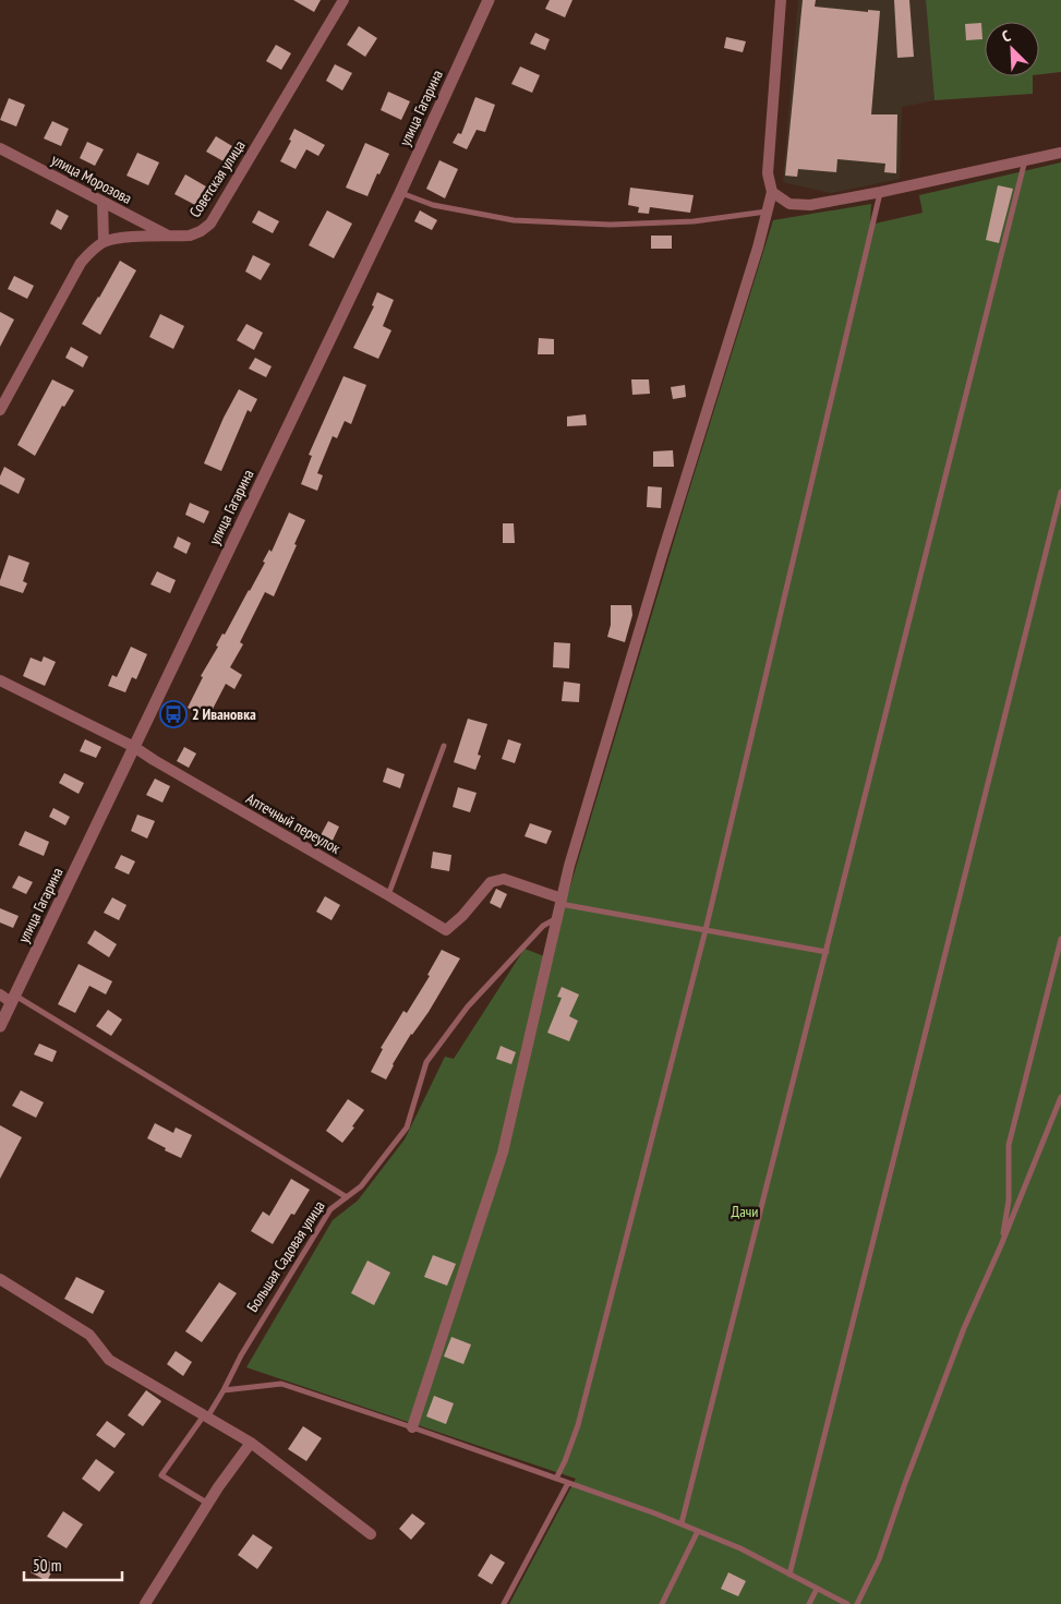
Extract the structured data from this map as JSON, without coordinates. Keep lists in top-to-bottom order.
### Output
{
  "streets": {
    "street": [
      "улица Гагарина",
      "улица Морозова",
      "Советская улица",
      "Аптечный переулок"
    ],
    "lane": ["Большая Садовая улица"]
  },
  "crossings": [
    ["улица Гагарина", "Аптечный переулок"],
    ["улица Морозова", "Советская улица"]
  ],
  "parks": ["Дачи"],
  "places": {
    "bus stop": ["2 Ивановка"]
  },
  "scale_bar": "50 m",
  "north": "top left"
}
